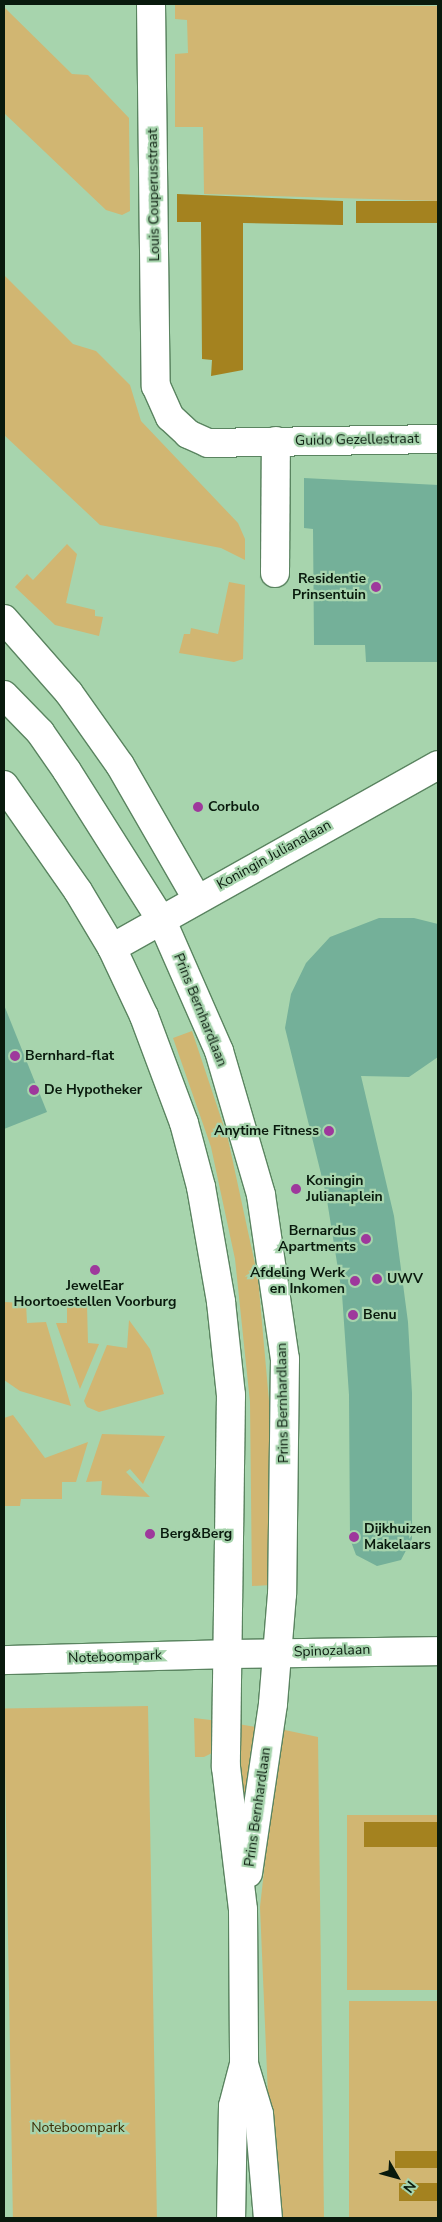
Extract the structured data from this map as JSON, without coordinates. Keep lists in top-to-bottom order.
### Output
{
  "streets": {
    "main road": [
      "Louis Couperusstraat",
      "Guido Gezellestraat",
      "Koningin Julianalaan",
      "Prins Bernhardlaan",
      "Spinozalaan",
      "Noteboompark"
    ]
  },
  "crossings": [
    ["Louis Couperusstraat", "Guido Gezellestraat"],
    ["Koningin Julianalaan", "Prins Bernhardlaan"],
    ["Prins Bernhardlaan", "Spinozalaan"],
    ["Prins Bernhardlaan", "Noteboompark"],
    ["Spinozalaan", "Noteboompark"]
  ],
  "parks": ["Noteboompark"],
  "places": [
    "Residentie Prinsentuin",
    "Corbulo",
    "Bernhard-flat",
    "De Hypotheker",
    "Anytime Fitness",
    "Koningin Julianaplein",
    "Bernardus Apartments",
    "JewelEar Hoortoestellen Voorburg",
    "UWV",
    "Afdeling Werk en Inkomen",
    "Benu",
    "Berg&Berg",
    "Dijkhuizen Makelaars"
  ],
  "north": "bottom right"
}
